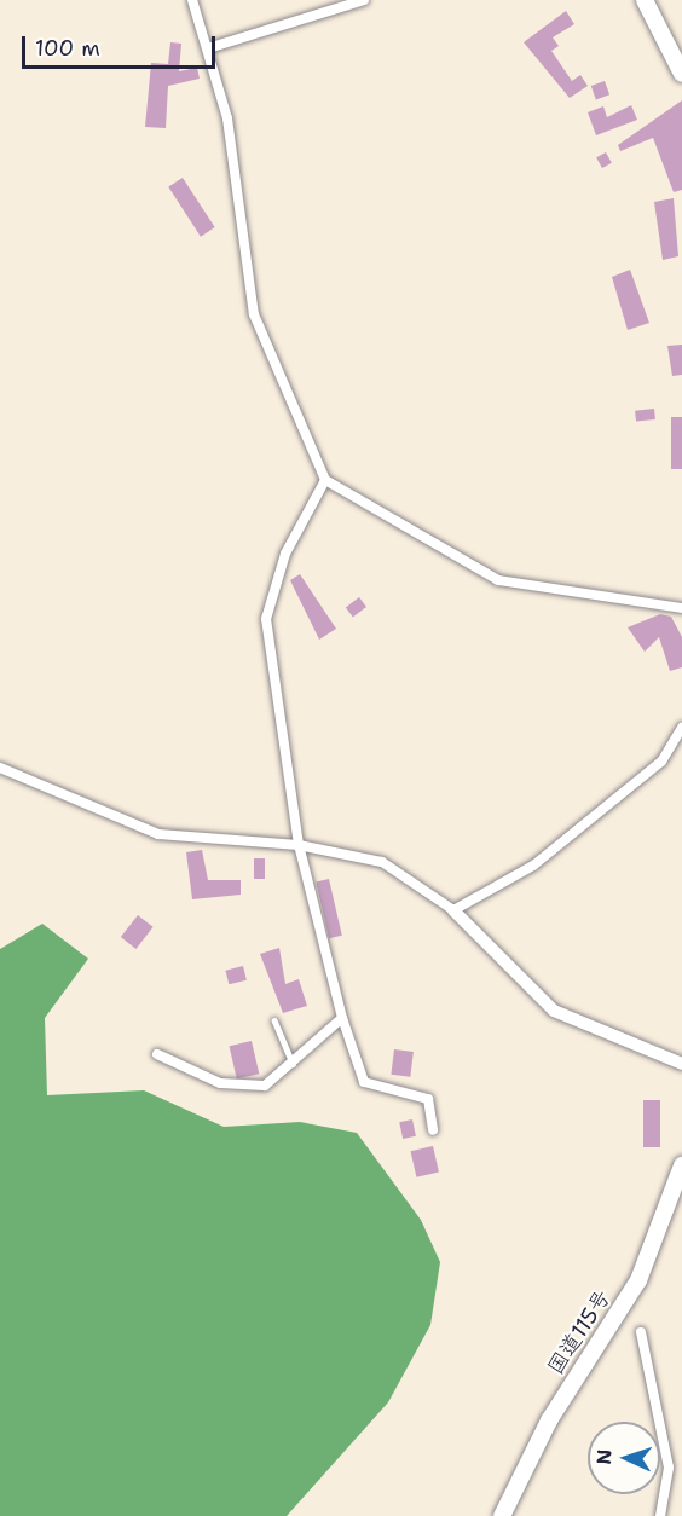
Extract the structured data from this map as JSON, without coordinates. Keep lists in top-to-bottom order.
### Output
{
  "streets": {
    "highway": ["国道115号"]
  },
  "scale_bar": "100 m",
  "north": "left"
}
